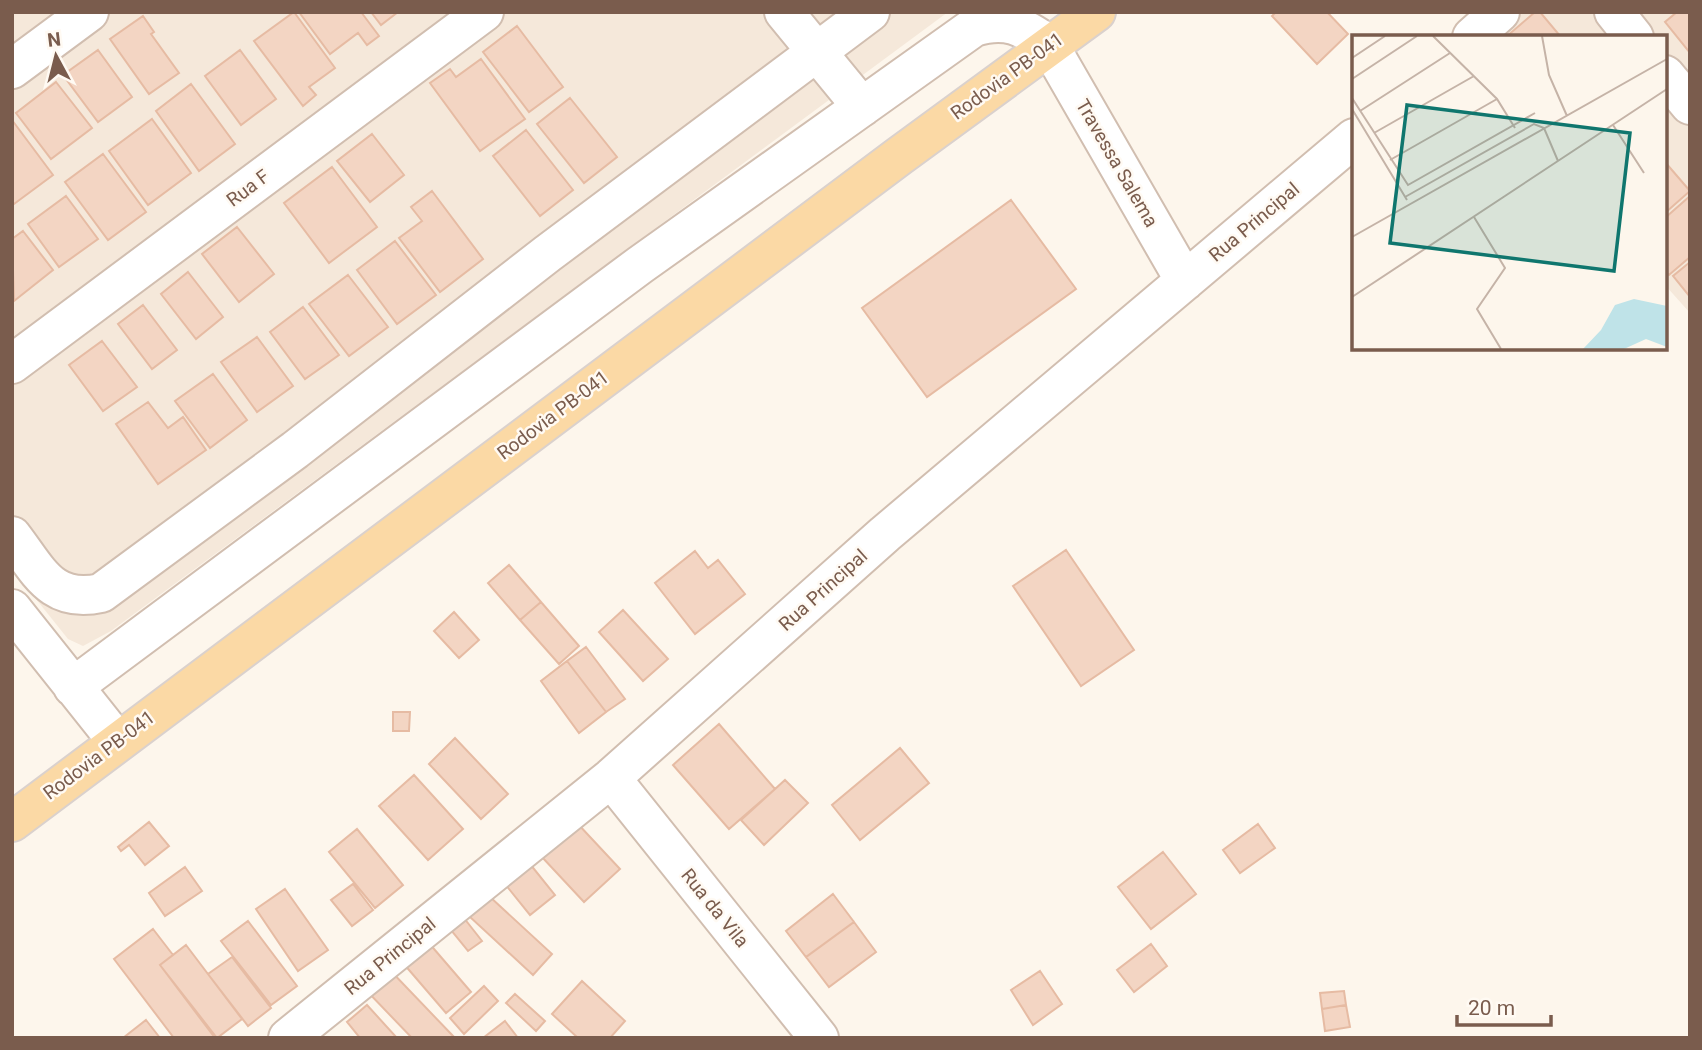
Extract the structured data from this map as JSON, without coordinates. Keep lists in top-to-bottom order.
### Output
{
  "streets": {
    "main road": ["Rodovia PB-041"],
    "street": [
      "Travessa Salema",
      "Rua F",
      "Rua Principal",
      "Rua da Vila"
    ]
  },
  "crossings": [
    ["Rodovia PB-041", "Travessa Salema"],
    ["Travessa Salema", "Rua Principal"],
    ["Rua Principal", "Rua da Vila"]
  ],
  "scale_bar": "20 m",
  "north": "top"
}
